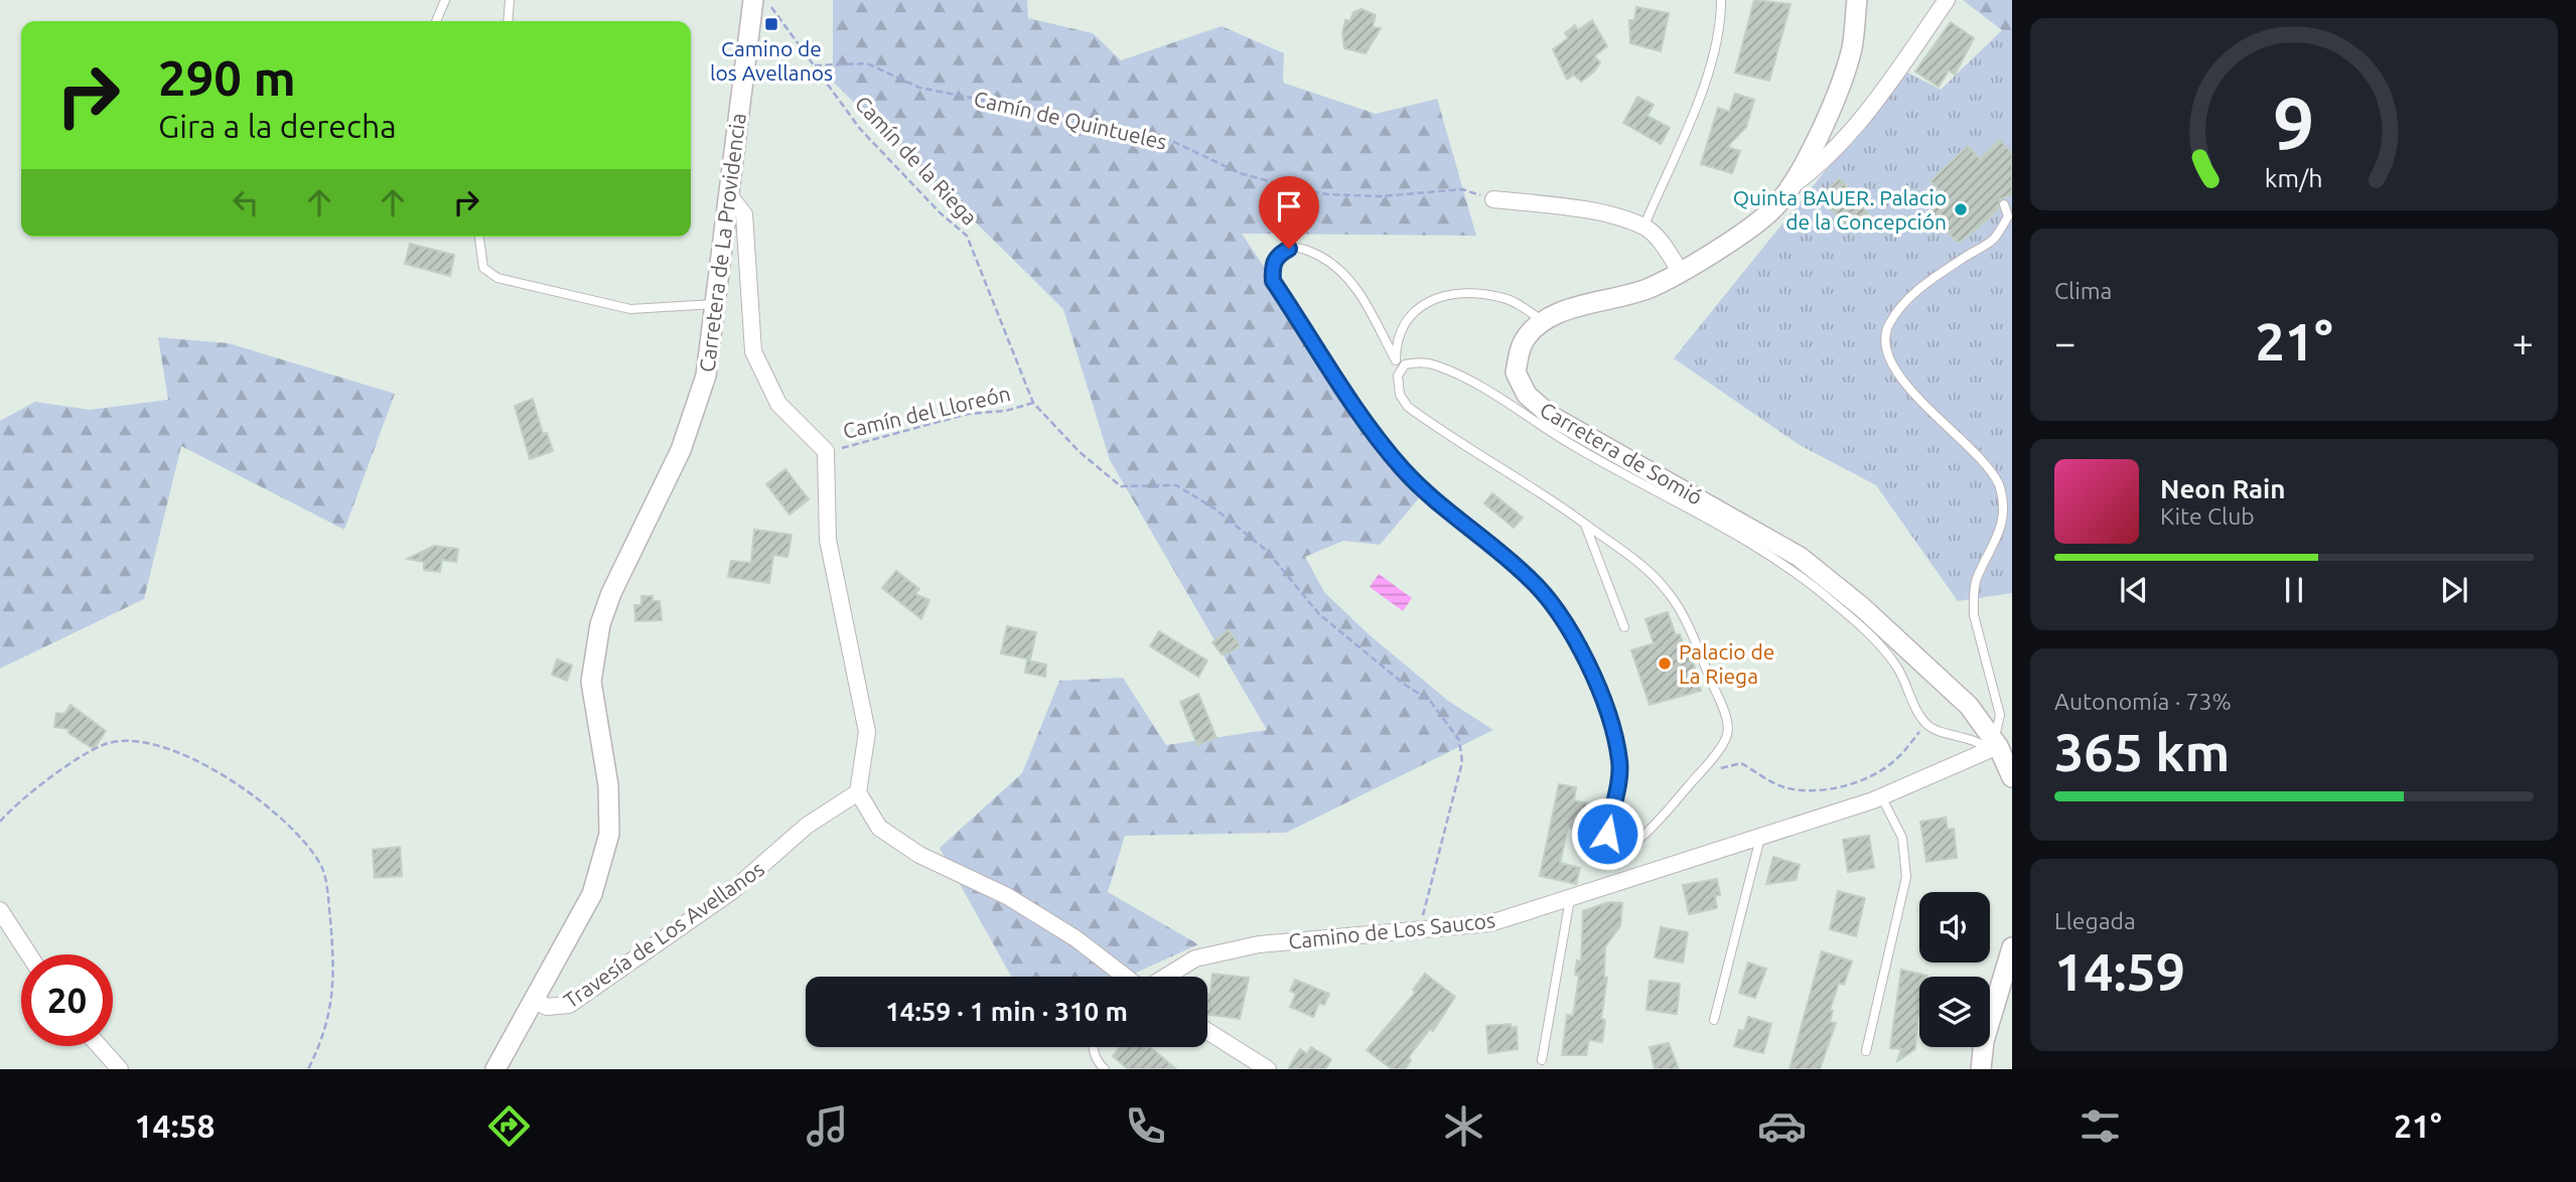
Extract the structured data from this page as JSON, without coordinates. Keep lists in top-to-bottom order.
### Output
{
  "streets": {
    "street": [
      "Carretera de La Providencia",
      "Carretera de Somió",
      "Camino de Los Saucos",
      "Travesía de Los Avellanos"
    ],
    "path": ["Camín de Quintueles", "Camín de la Riega", "Camín del Lloreón"]
  },
  "crossings": [
    ["Camín de Quintueles", "Camín de la Riega"],
    ["Camín de la Riega", "Carretera de La Providencia"],
    ["Camín de la Riega", "Camín del Lloreón"],
    ["Camín de la Riega", "Camino de Los Saucos"],
    ["Carretera de La Providencia", "Travesía de Los Avellanos"],
    ["Carretera de Somió", "Camino de Los Saucos"]
  ],
  "places": {
    "transit": ["Camino de los Avellanos"],
    "other": ["Quinta BAUER. Palacio de la Concepción", "Palacio de La Riega"]
  },
  "page": {
    "turn": ["290 m", "Gira a la derecha"],
    "tile": [
      "Clima",
      ["Autonomía · 73%", "365 km"],
      ["Llegada", "14:59"]
    ],
    "heat": ["−", "21°", "+"],
    "song": ["Neon Rain", "Kite Club"],
    "limit": "20",
    "trip": "14:59 · 1 min · 310 m",
    "tabs": ["14:58", "21°"],
    "gauge": ["9", "km/h"]
  }
}
